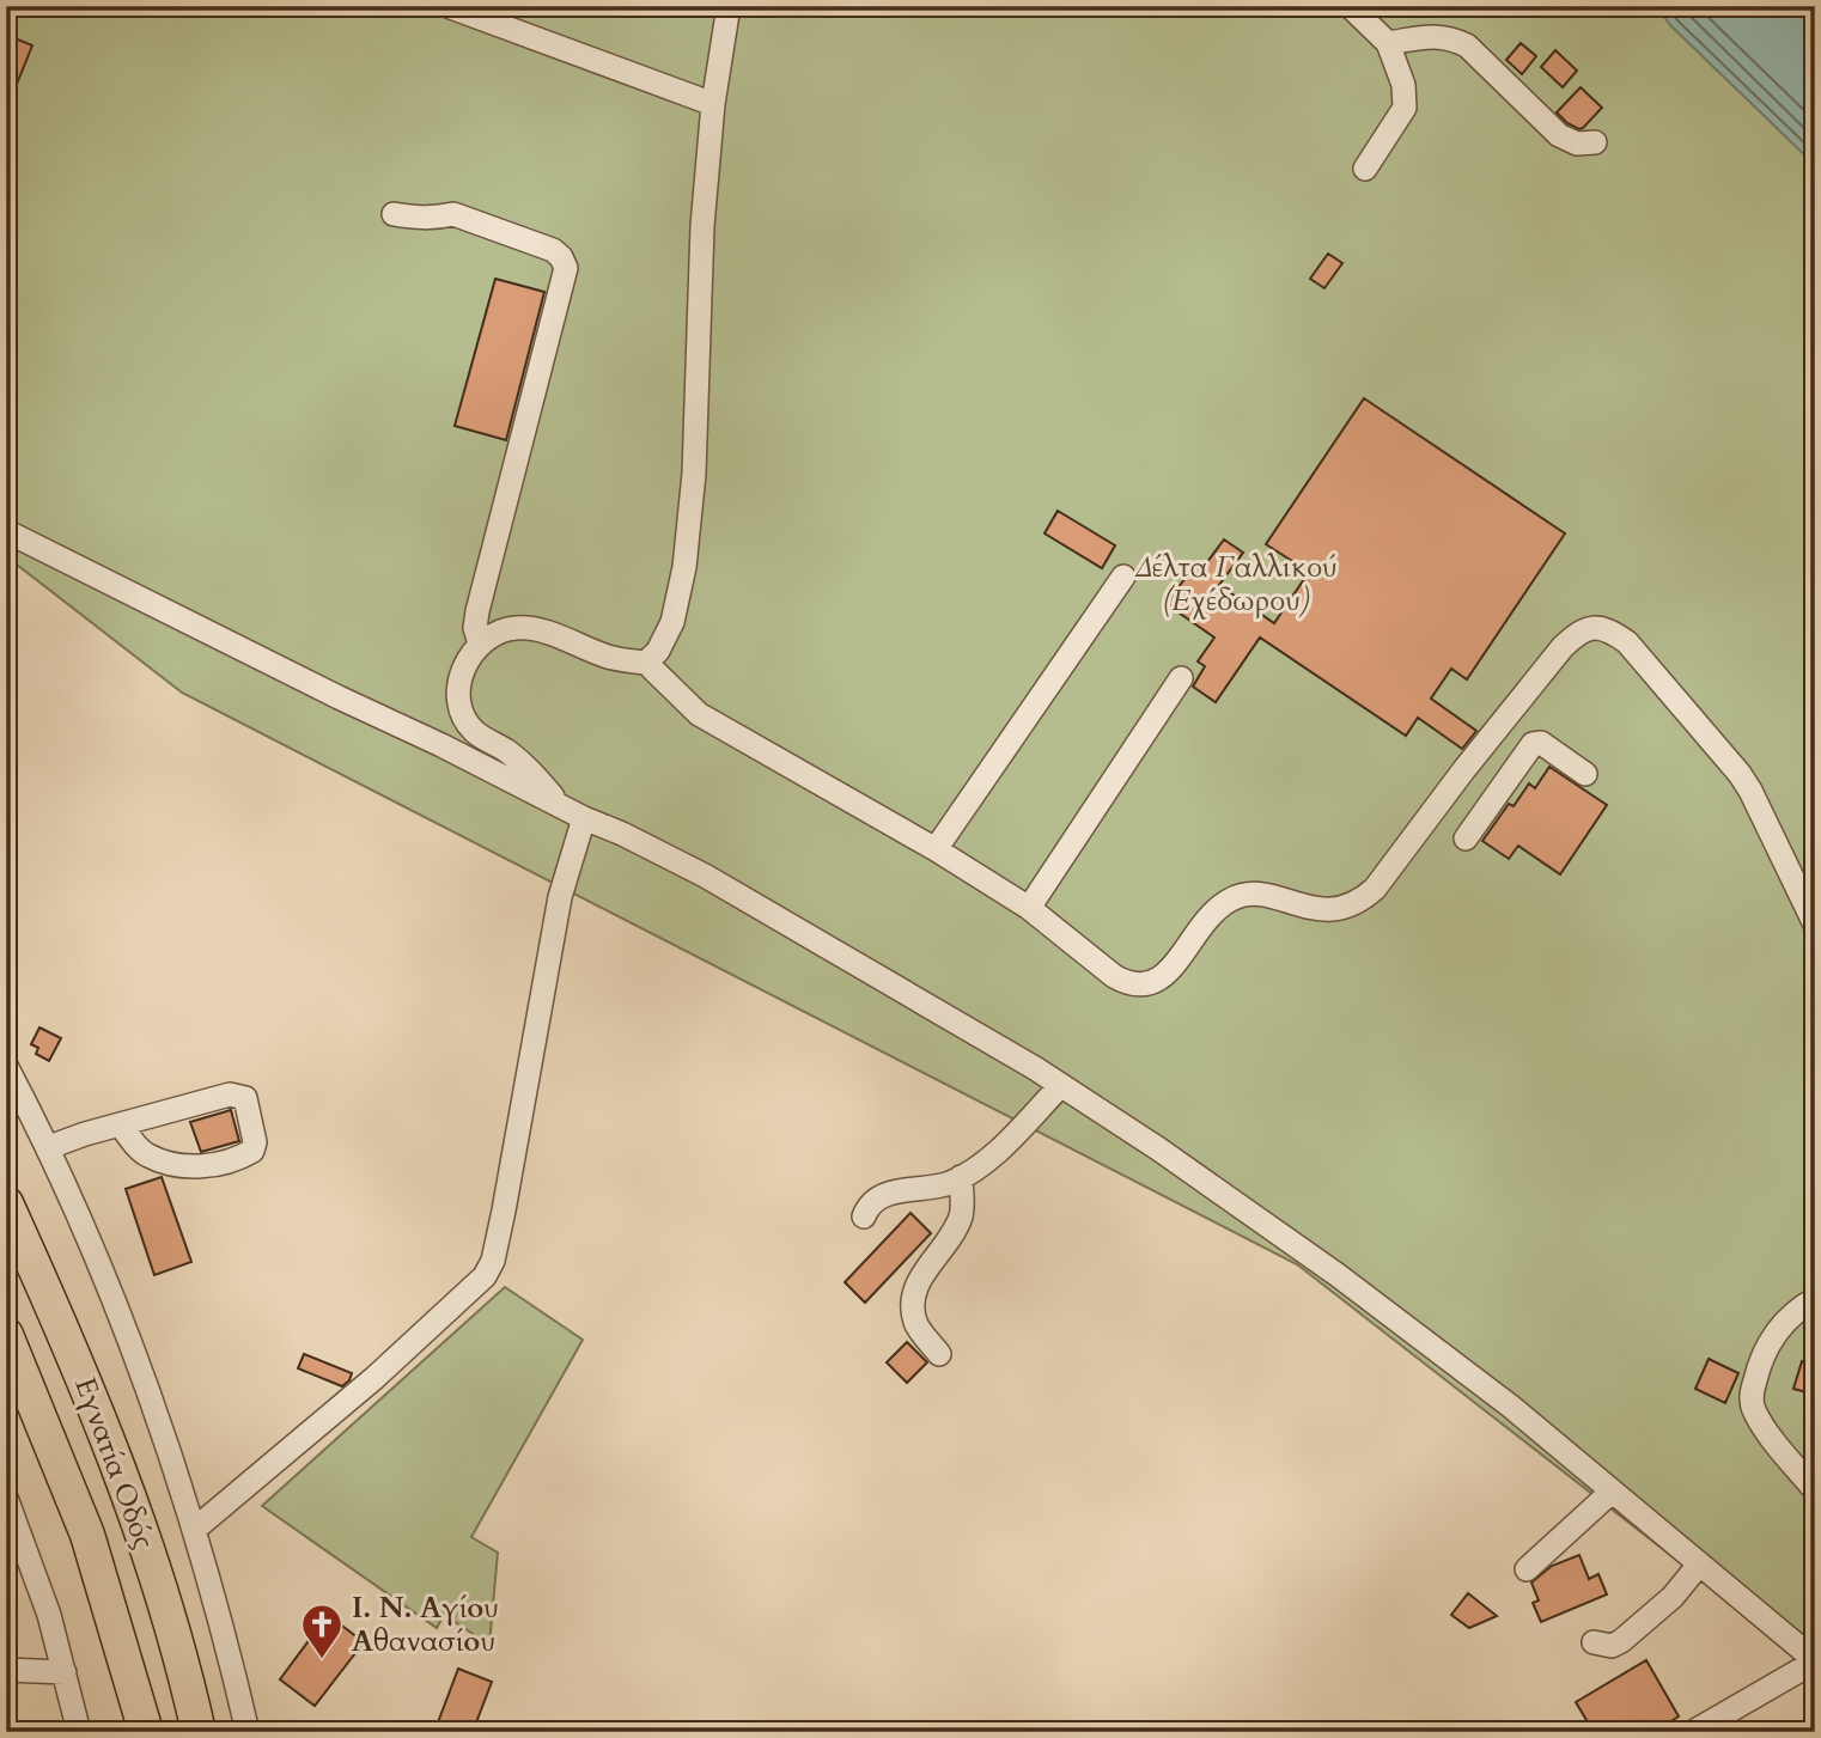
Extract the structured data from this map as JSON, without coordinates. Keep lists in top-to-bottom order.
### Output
{
  "streets": {
    "highway": ["Εγνατία Οδός"]
  },
  "parks": ["Δέλτα Γαλλικού (Εχέδωρου)"],
  "places": {
    "church": ["Ι. Ν. Αγίου Αθανασίου"]
  }
}
